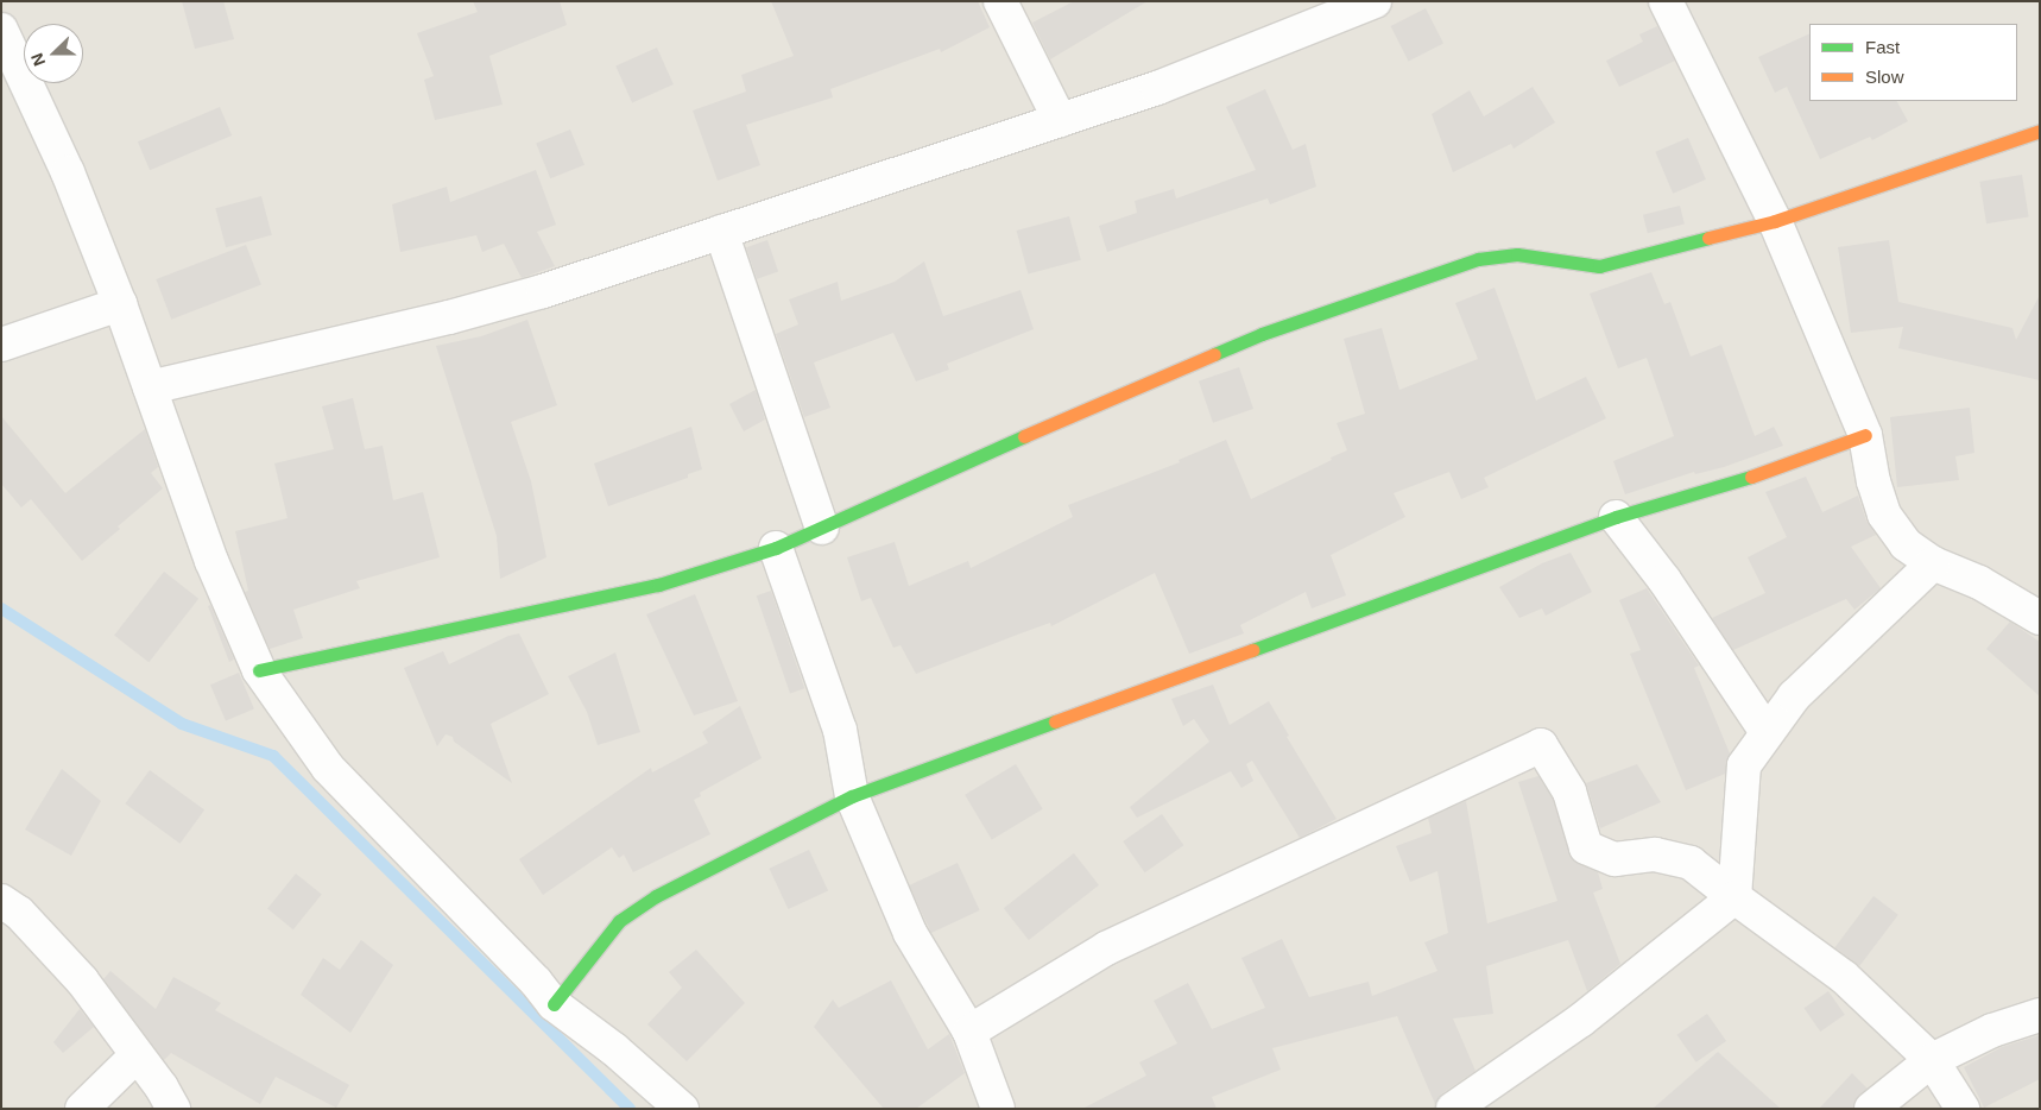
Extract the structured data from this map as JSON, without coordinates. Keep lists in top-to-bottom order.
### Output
{
  "legend": ["Fast", "Slow"],
  "north": "left"
}
